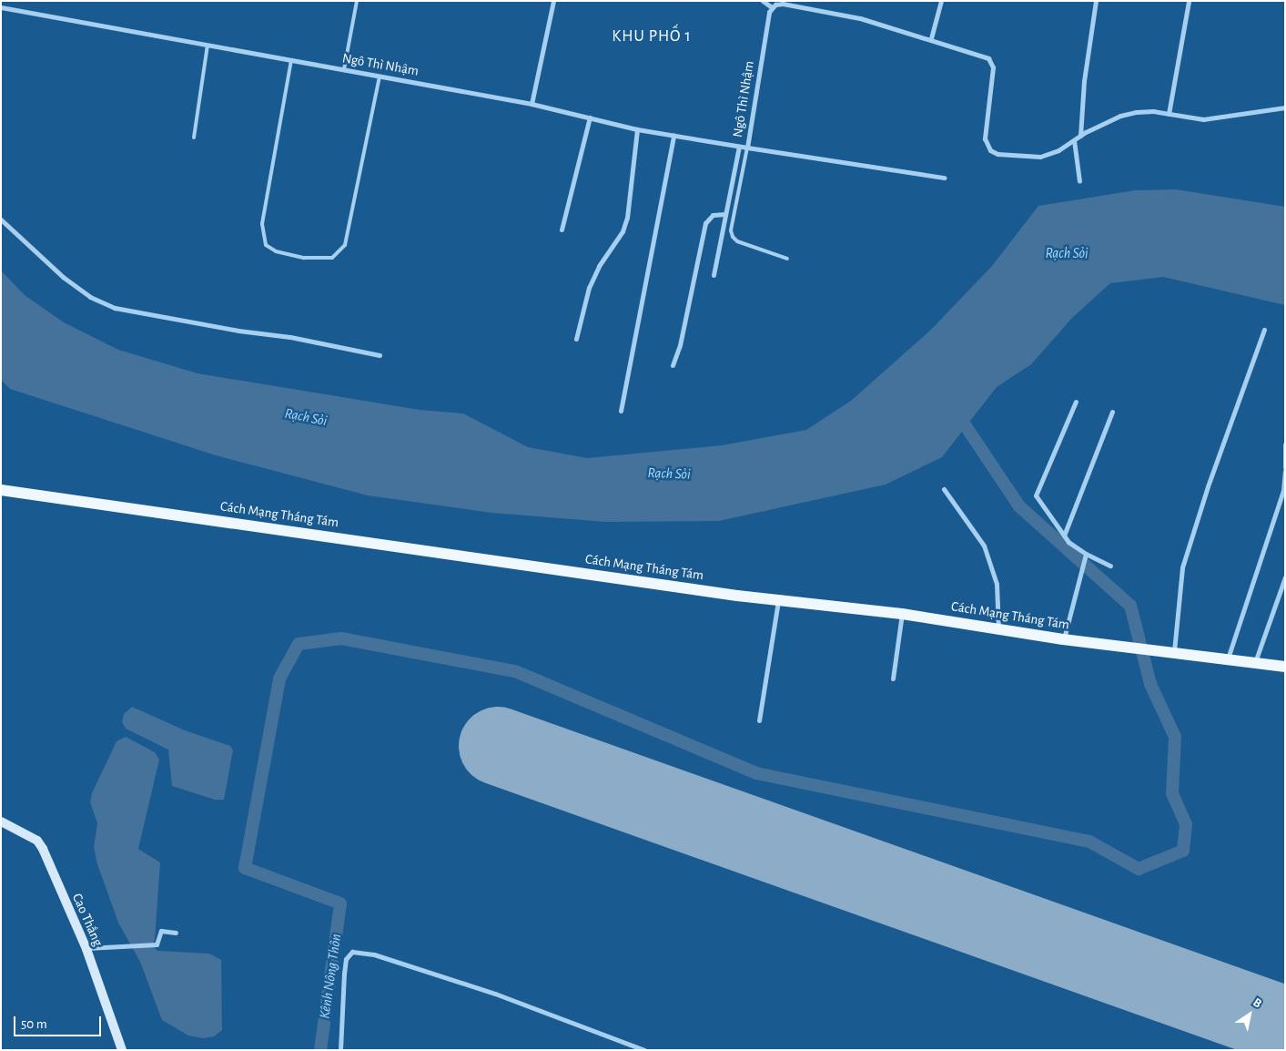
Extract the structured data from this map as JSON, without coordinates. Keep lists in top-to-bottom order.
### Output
{
  "streets": {
    "main road": ["Cách Mạng Tháng Tám"],
    "street": ["Ngô Thì Nhậm", "Cao Thắng"]
  },
  "districts": ["KHU PHỐ 1"],
  "water": ["Rạch Sỏi", "Kênh Nông Thôn"],
  "scale_bar": "50 m",
  "north": "top right"
}
